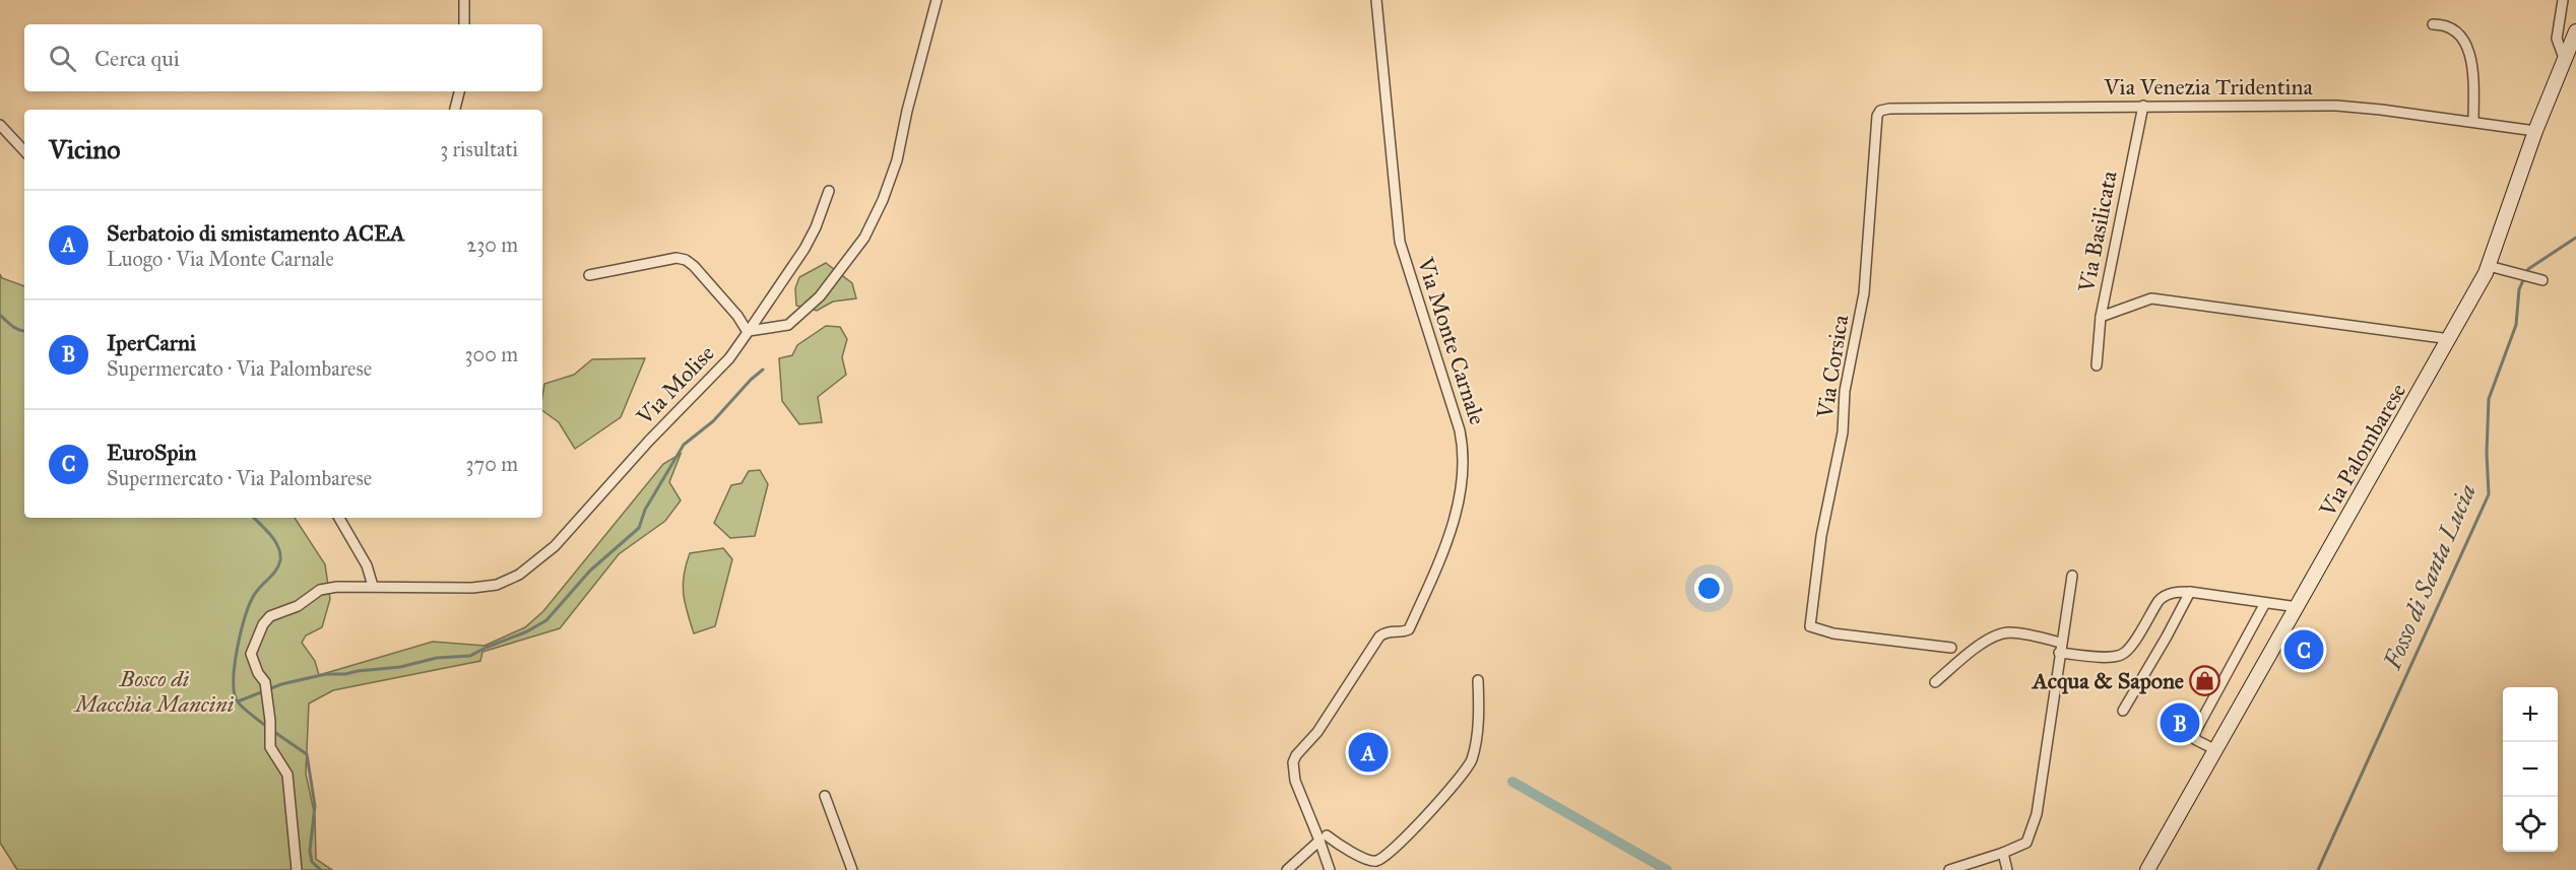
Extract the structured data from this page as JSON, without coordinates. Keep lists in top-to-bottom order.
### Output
{
  "streets": {
    "main road": ["Via Palombarese"],
    "street": [
      "Via Venezia Tridentina",
      "Via Basilicata",
      "Via Monte Carnale",
      "Via Corsica",
      "Via Molise"
    ]
  },
  "crossings": [
    ["Via Venezia Tridentina", "Via Basilicata"],
    ["Via Venezia Tridentina", "Via Corsica"],
    ["Via Venezia Tridentina", "Via Palombarese"]
  ],
  "water": ["Fosso di Santa Lucia"],
  "parks": ["Bosco di Macchia Mancini"],
  "places": {
    "shop": ["Acqua & Sapone"]
  },
  "page": {
    "search": "Cerca qui",
    "heading": ["Vicino", "3 risultati"],
    "list": [
      {
        "mark": "A",
        "name": "Serbatoio di smistamento ACEA",
        "note": "Luogo · Via Monte Carnale",
        "value": "230 m"
      },
      {
        "mark": "B",
        "name": "IperCarni",
        "note": "Supermercato · Via Palombarese",
        "value": "300 m"
      },
      {
        "mark": "C",
        "name": "EuroSpin",
        "note": "Supermercato · Via Palombarese",
        "value": "370 m"
      }
    ],
    "pins": ["C", "B", "A"],
    "map_buttons": ["+", "−"]
  }
}
